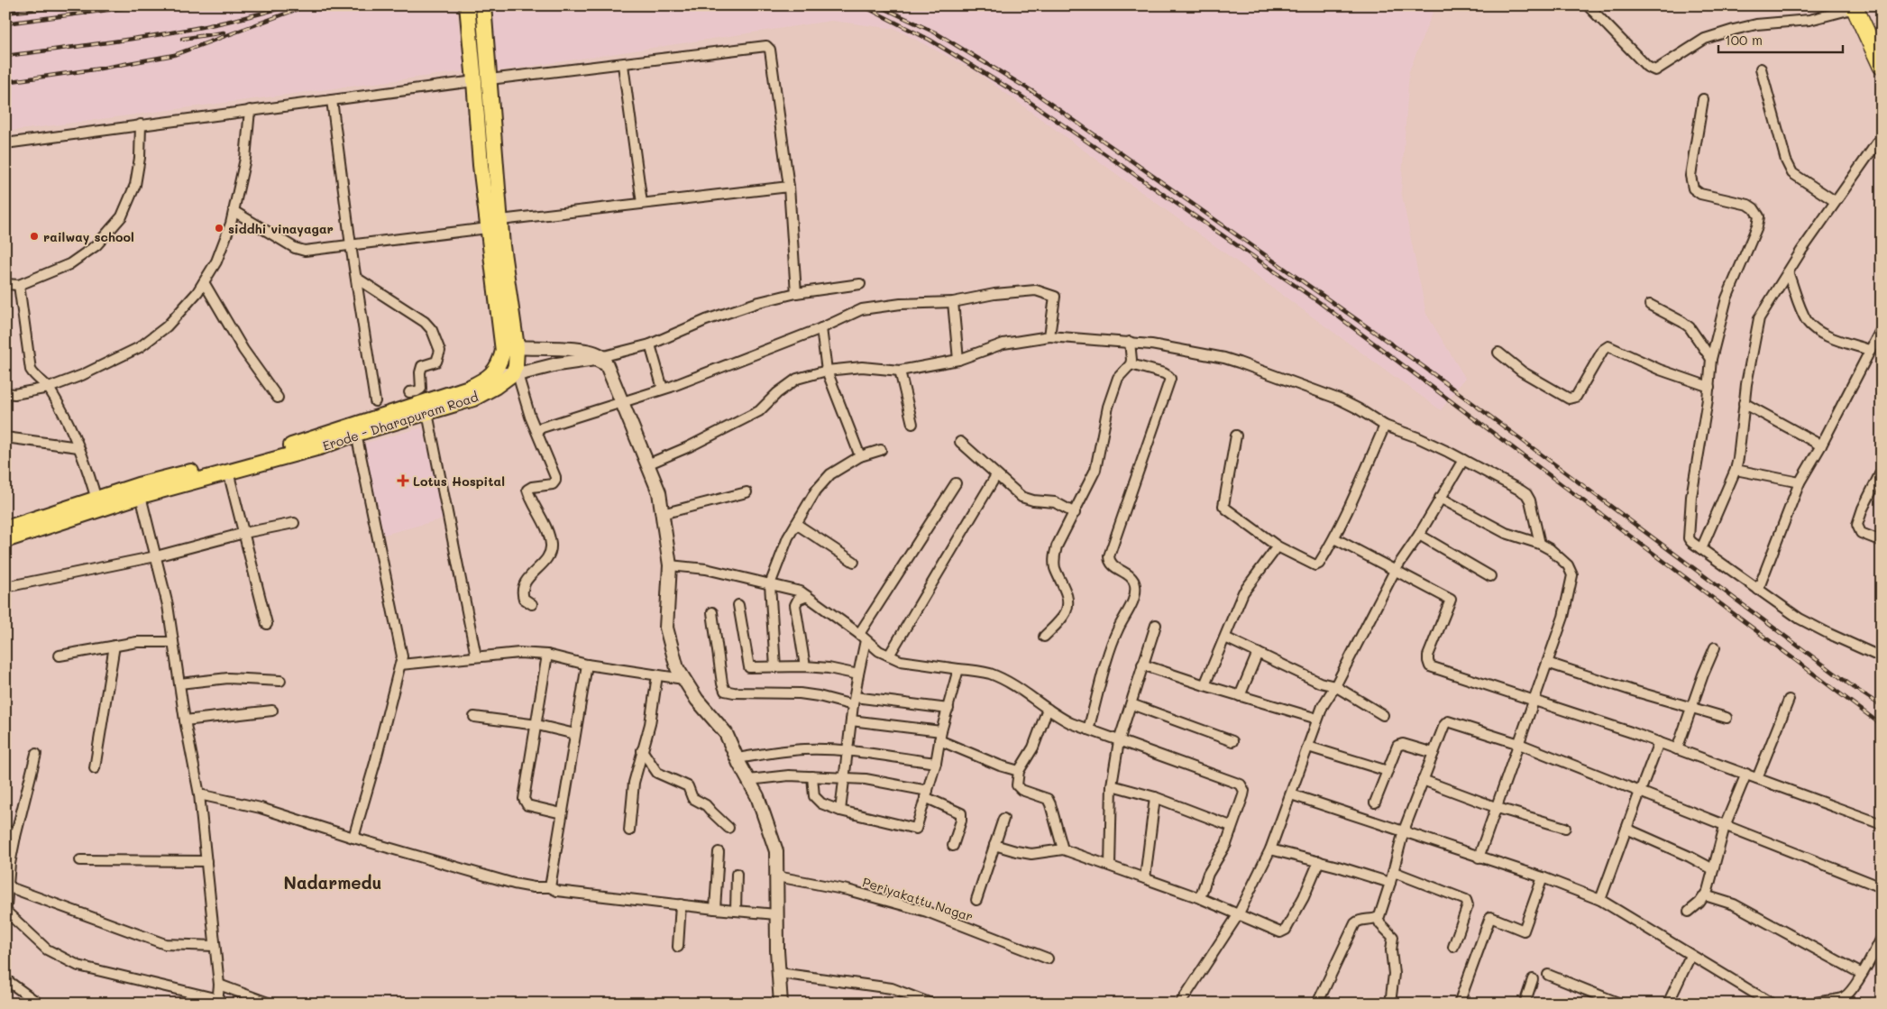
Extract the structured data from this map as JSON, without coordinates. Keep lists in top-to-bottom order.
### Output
{
  "streets": {
    "main road": ["Erode - Dharapuram Road"],
    "street": ["Periyakattu Nagar"]
  },
  "districts": ["Nadarmedu"],
  "places": {
    "other": ["siddhi vinayagar", "railway school"],
    "health": ["Lotus Hospital"]
  },
  "scale_bar": "100 m"
}
